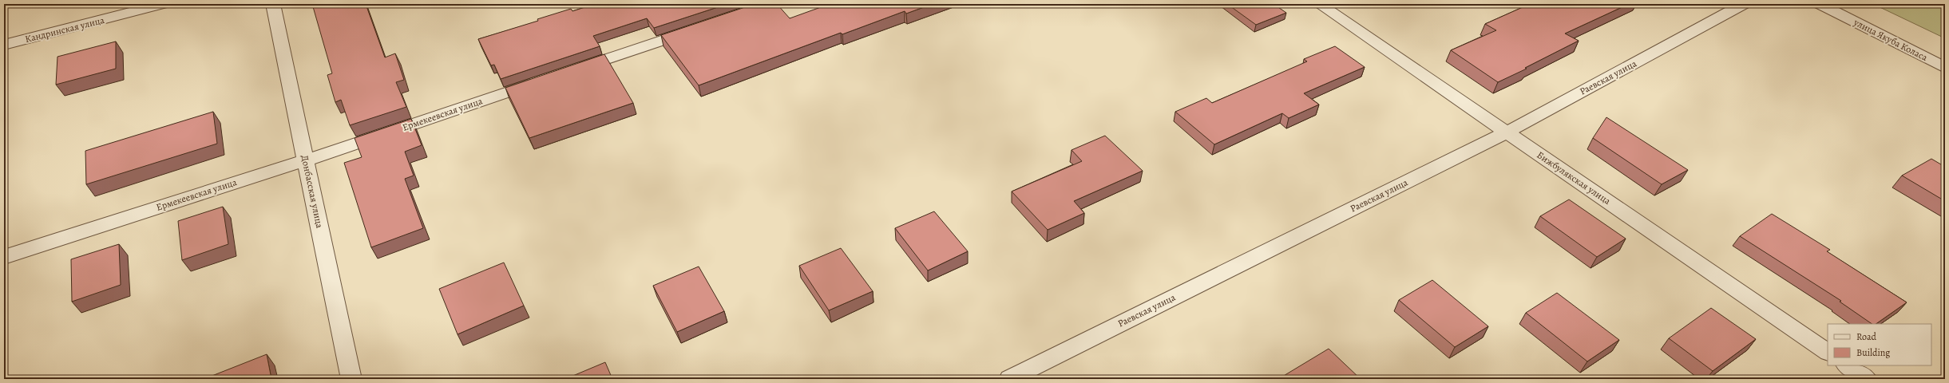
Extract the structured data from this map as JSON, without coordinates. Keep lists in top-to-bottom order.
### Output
{
  "streets": {
    "street": [
      "Кандринская улица",
      "улица Якуба Коласа",
      "Раевская улица",
      "Ермекеевская улица",
      "Бижбулякская улица",
      "Донбасская улица"
    ]
  },
  "crossings": [
    ["Раевская улица", "Бижбулякская улица"],
    ["Ермекеевская улица", "Донбасская улица"]
  ],
  "legend": ["Road", "Building"]
}
